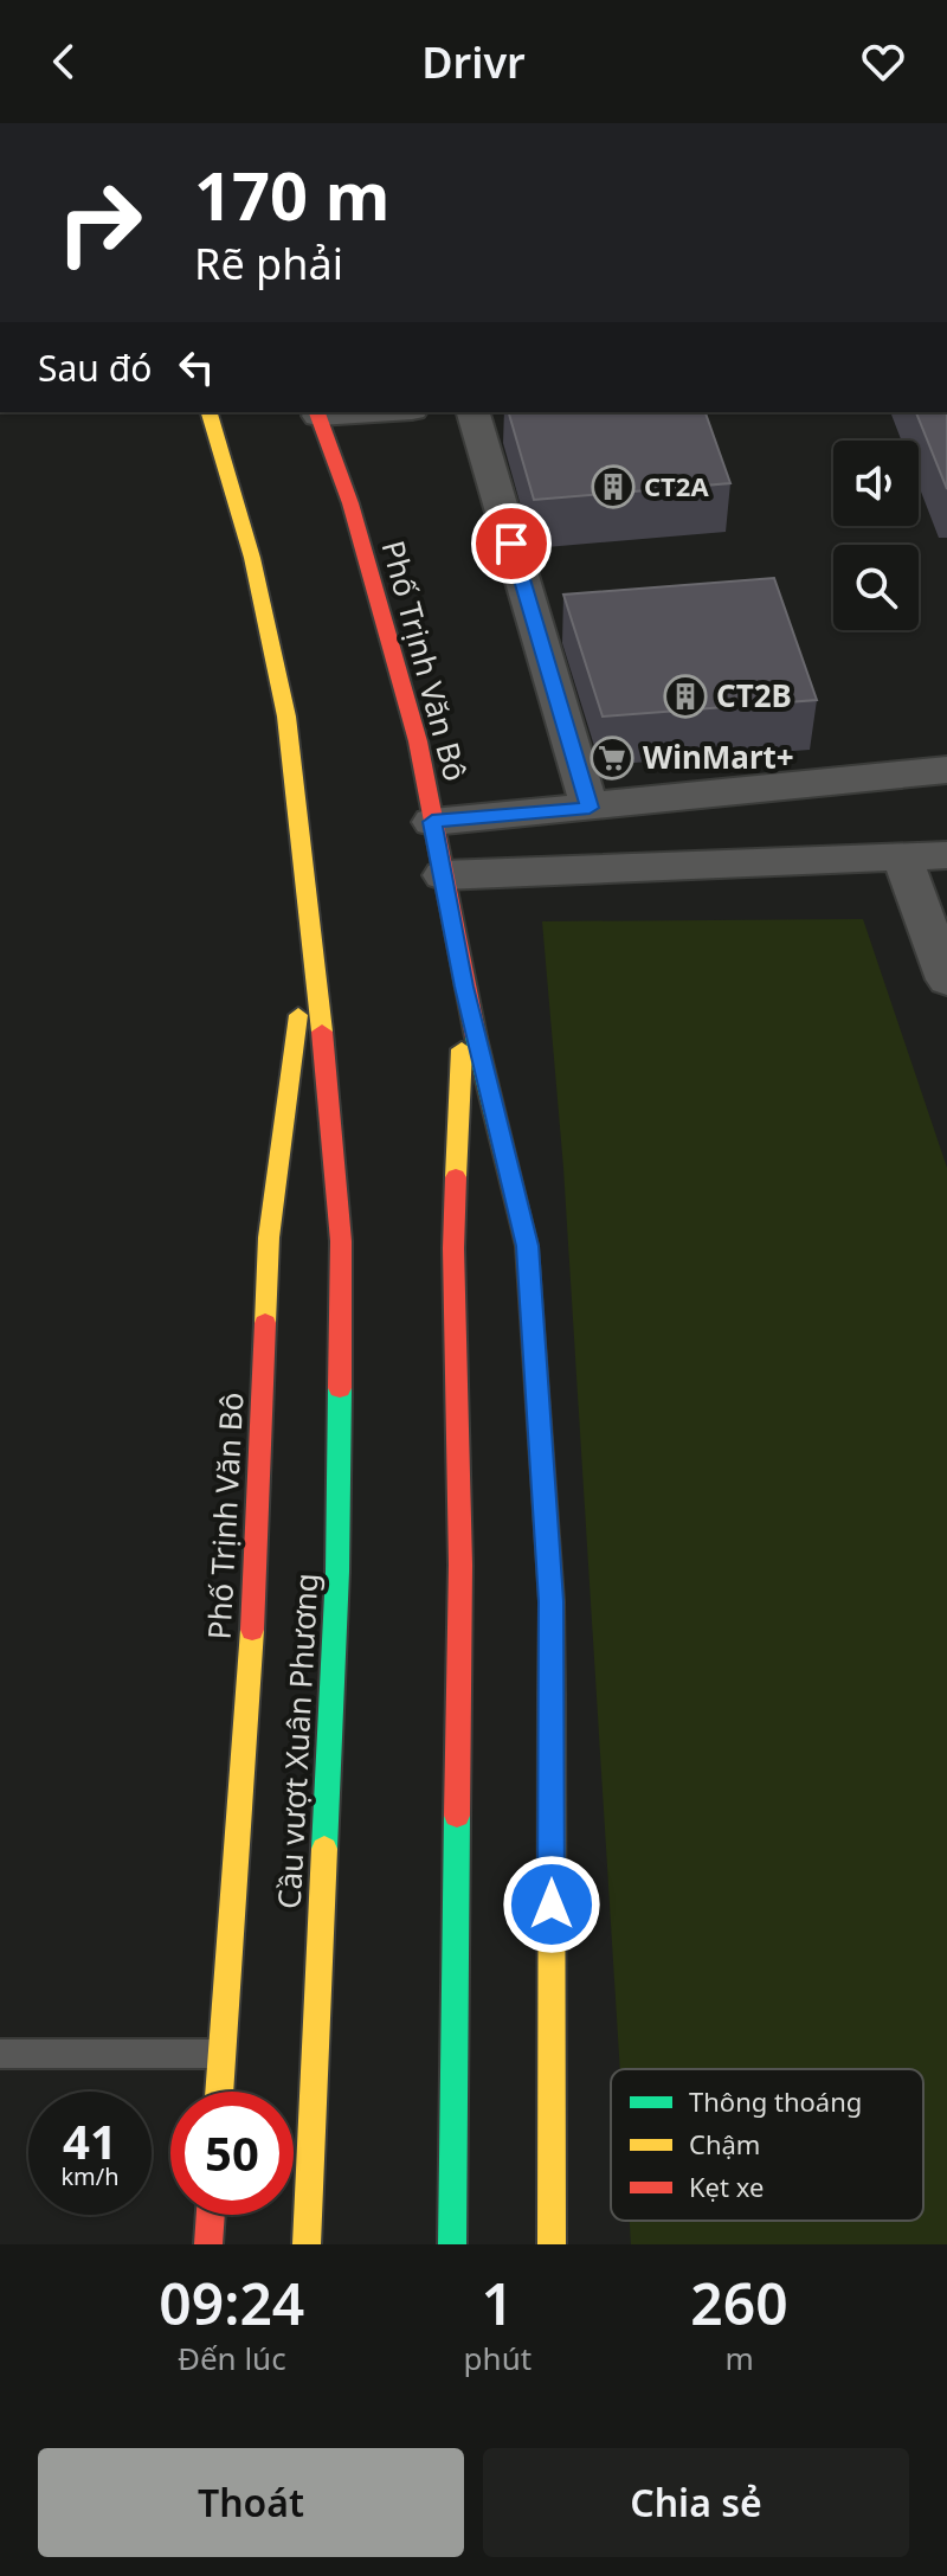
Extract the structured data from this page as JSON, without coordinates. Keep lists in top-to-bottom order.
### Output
{
  "streets": {
    "main road": ["Phố Trịnh Văn Bô", "Cầu vượt Xuân Phương"]
  },
  "crossings": [
    ["Phố Trịnh Văn Bô", "Cầu vượt Xuân Phương"]
  ],
  "places": {
    "building": ["CT2A", "CT2B"],
    "supermarket": ["WinMart+"]
  },
  "legend": ["Thông thoáng", "Chậm", "Kẹt xe"],
  "page": {
    "header": "Drivr",
    "turn": ["170 m", "Rẽ phải"],
    "then": "Sau đó",
    "speed": "41 km/h",
    "limit": "50",
    "eta": [
      "09:24",
      "Đến lúc",
      "1",
      "phút",
      "260",
      "m"
    ],
    "buttons": ["Thoát", "Chia sẻ"]
  }
}
